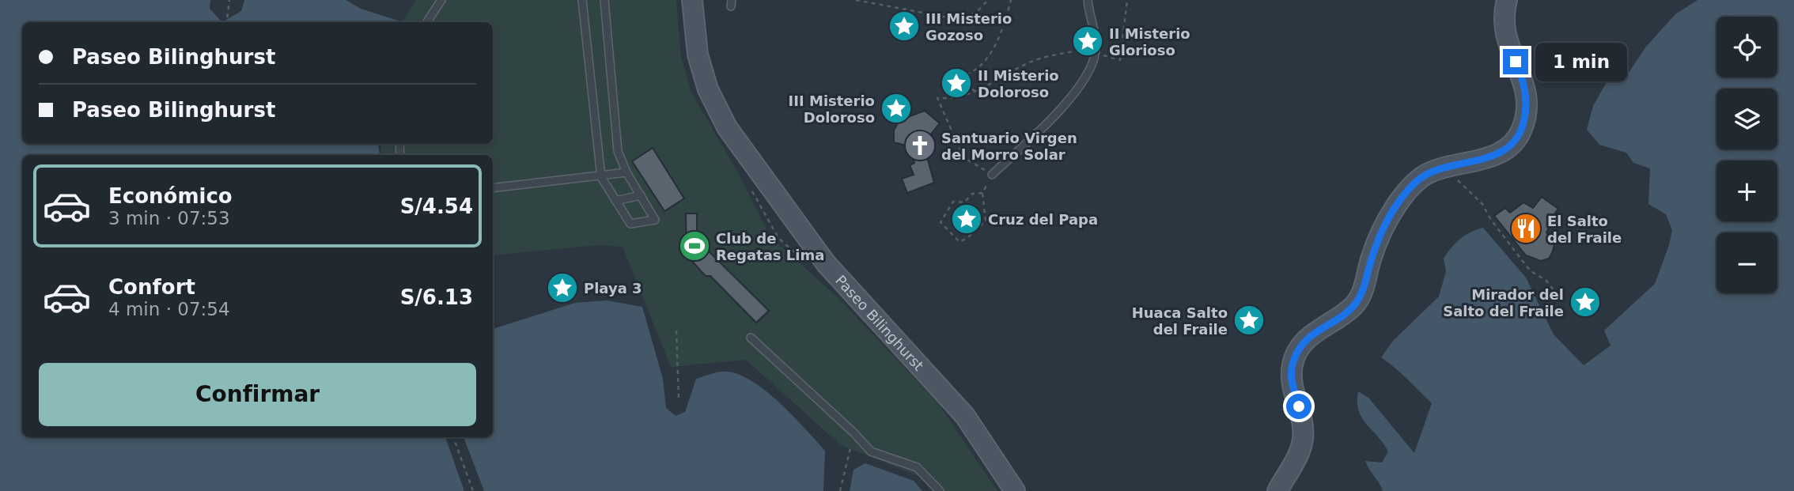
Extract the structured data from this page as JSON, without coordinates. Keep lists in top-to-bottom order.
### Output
{
  "streets": {
    "main road": ["Paseo Bilinghurst"]
  },
  "places": {
    "place": [
      "III Misterio Gozoso",
      "II Misterio Glorioso",
      "II Misterio Doloroso",
      "III Misterio Doloroso",
      "Cruz del Papa",
      "Playa 3",
      "Mirador del Salto del Fraile",
      "Huaca Salto del Fraile"
    ],
    "church": ["Santuario Virgen del Morro Solar"],
    "restaurant": ["El Salto del Fraile"],
    "sports": ["Club de Regatas Lima"]
  },
  "page": {
    "map_buttons": ["+", "−"],
    "banner": ["Paseo Bilinghurst", "Paseo Bilinghurst"],
    "bubble": "1 min",
    "list": [
      {
        "name": "Económico",
        "note": "3 min · 07:53",
        "value": "S/4.54"
      },
      {
        "name": "Confort",
        "note": "4 min · 07:54",
        "value": "S/6.13"
      }
    ],
    "buttons": "Confirmar"
  }
}
